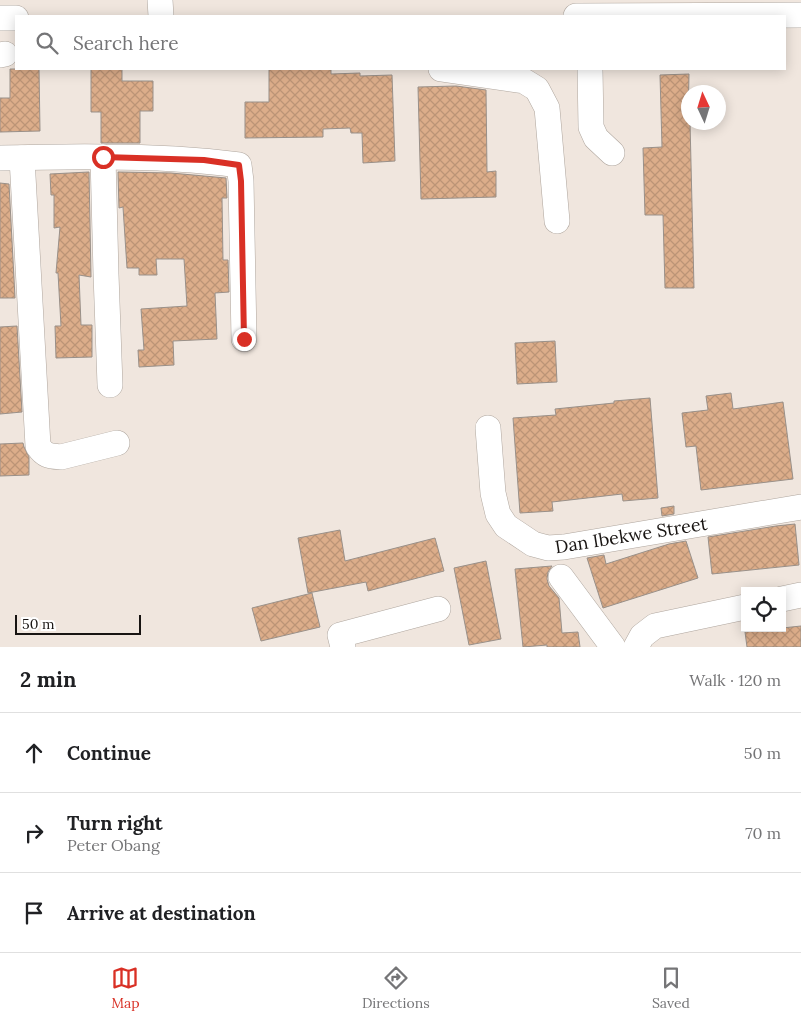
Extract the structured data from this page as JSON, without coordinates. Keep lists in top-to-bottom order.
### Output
{
  "streets": {
    "street": ["Dan Ibekwe Street"]
  },
  "scale_bar": "50 m",
  "north": "top",
  "page": {
    "search": "Search here",
    "scale": "50 m",
    "heading": ["2 min", "Walk · 120 m"],
    "list": [
      ["Continue", "50 m"],
      ["Turn right", "Peter Obang", "70 m"],
      "Arrive at destination"
    ],
    "nav": ["Map", "Directions", "Saved"]
  }
}
